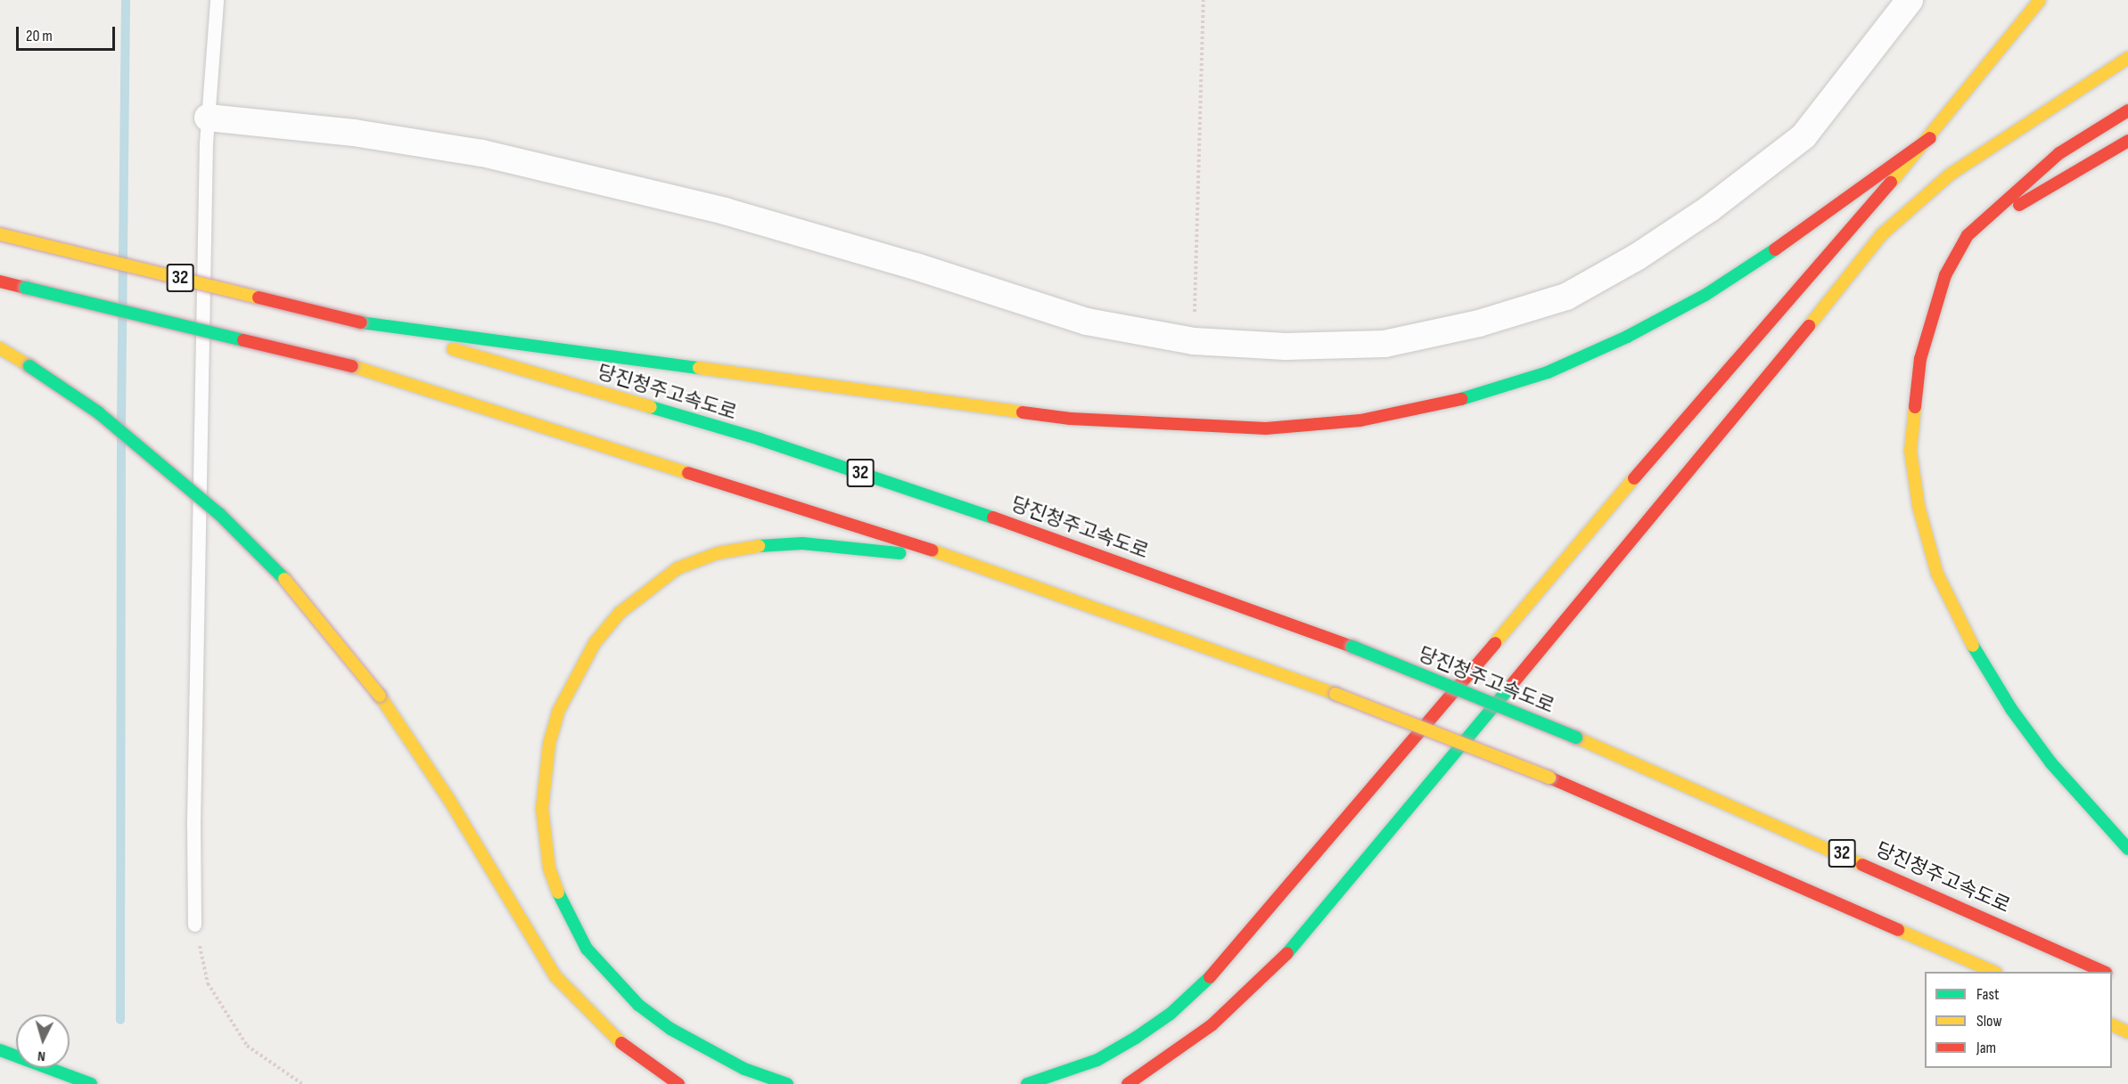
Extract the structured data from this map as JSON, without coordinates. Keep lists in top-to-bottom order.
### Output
{
  "streets": {
    "main road": ["32", "당진청주고속도로"]
  },
  "legend": ["Fast", "Slow", "Jam"],
  "scale_bar": "20 m",
  "north": "bottom"
}
